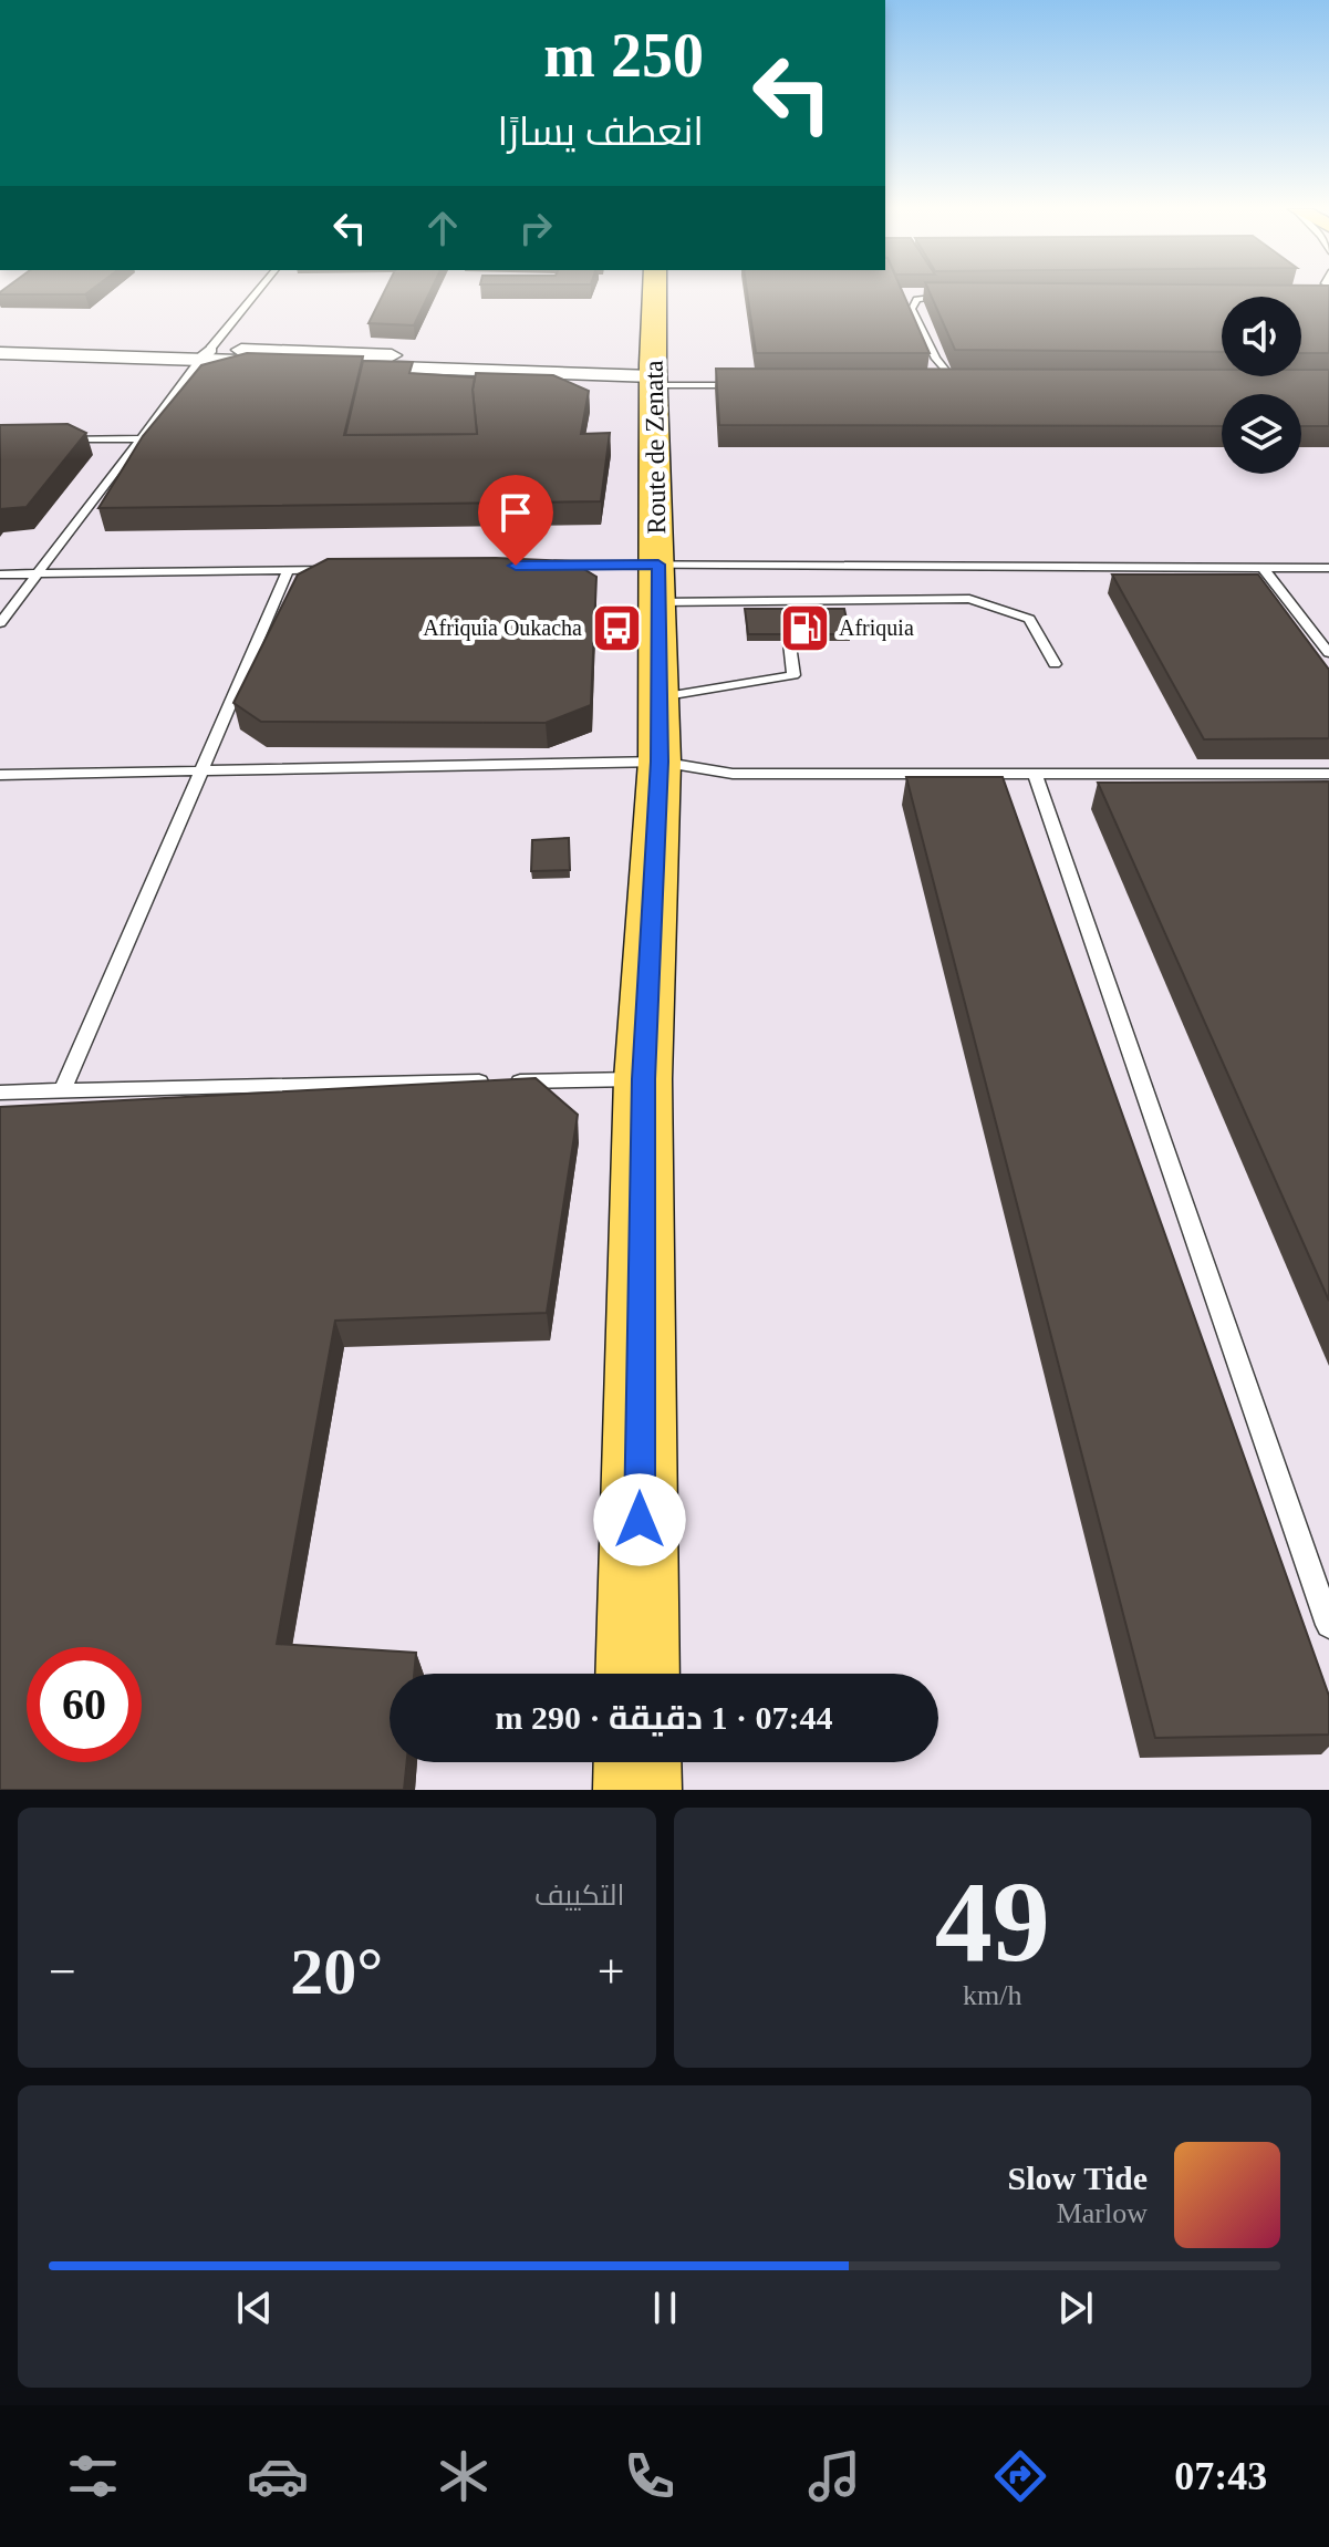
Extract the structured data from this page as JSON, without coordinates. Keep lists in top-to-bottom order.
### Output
{
  "streets": {
    "main road": ["Route de Zenata"]
  },
  "places": {
    "bus stop": ["Afriquia Oukacha"],
    "fuel station": ["Afriquia"]
  },
  "page": {
    "turn": ["250 m", "انعطف يسارًا"],
    "limit": "60",
    "trip": "07:44 · 1 دقيقة · 290 m",
    "tile": [
      ["49", "km/h"],
      "التكييف"
    ],
    "heat": ["−", "20°", "+"],
    "song": ["Slow Tide", "Marlow"],
    "tabs": "07:43"
  }
}
